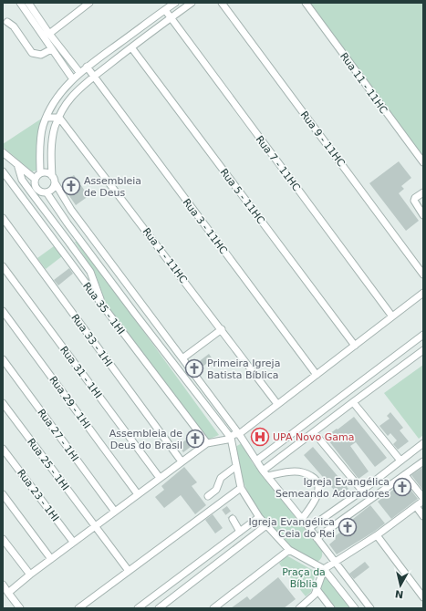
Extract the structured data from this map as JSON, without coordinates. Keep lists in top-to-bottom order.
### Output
{
  "streets": {
    "street": [
      "Rua 11 - 11HC",
      "Rua 9 - 11HC",
      "Rua 7 - 11HC",
      "Rua 5 - 11HC",
      "Rua 3 - 11HC",
      "Rua 1 - 11HC",
      "Rua 35 - 1HI",
      "Rua 33 - 1HI",
      "Rua 31 - 1HI",
      "Rua 29 - 1HI",
      "Rua 27 - 1HI",
      "Rua 25 - 1HI",
      "Rua 23 - 1HI"
    ]
  },
  "parks": ["Praça da Bíblia"],
  "places": {
    "church": [
      "Assembleia de Deus",
      "Primeira Igreja Batista Bíblica",
      "Assembleia de Deus do Brasil",
      "Igreja Evangélica Semeando Adoradores",
      "Igreja Evangélica Ceia do Rei"
    ],
    "hospital": ["UPA Novo Gama"]
  },
  "north": "bottom"
}
